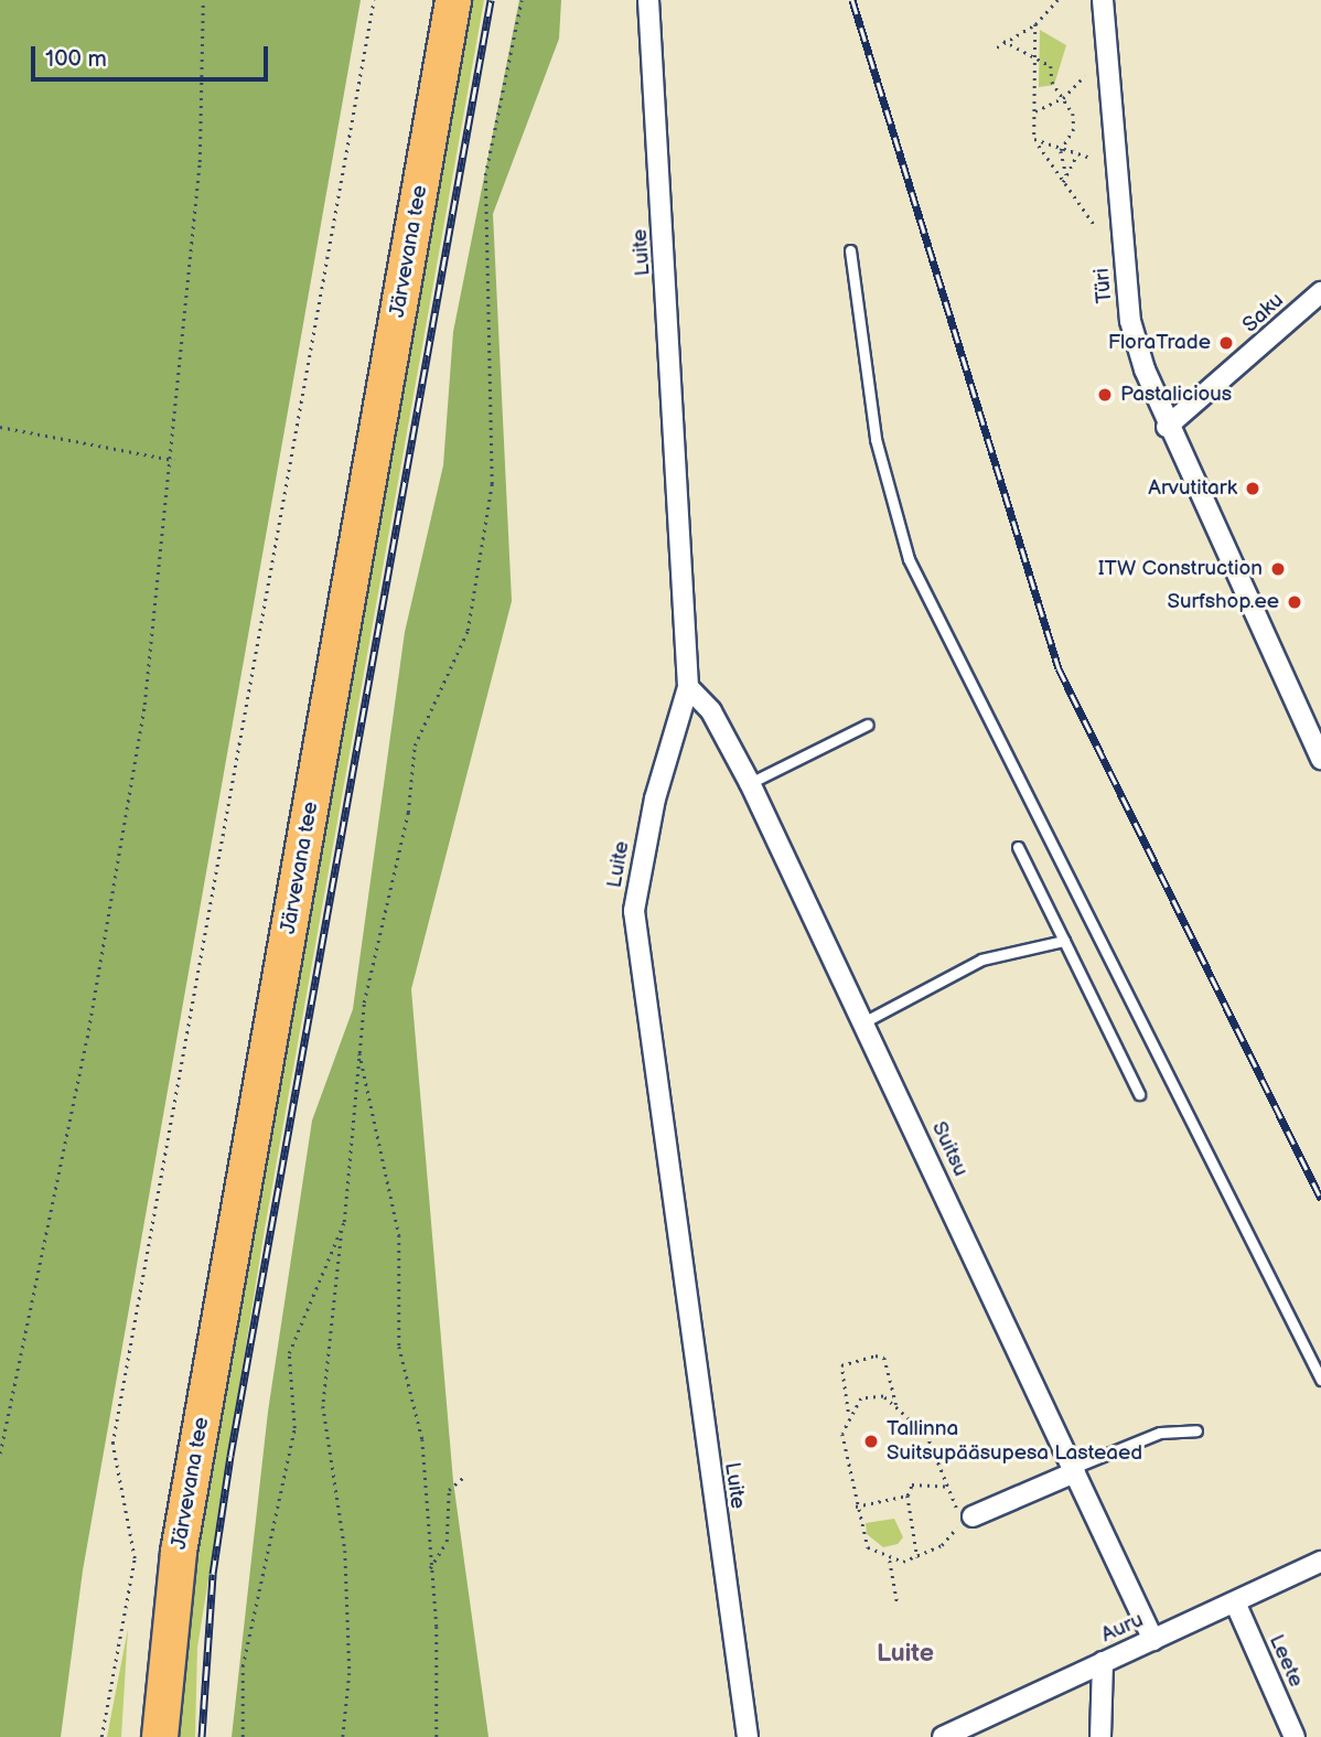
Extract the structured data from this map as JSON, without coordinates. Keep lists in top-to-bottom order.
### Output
{
  "streets": {
    "highway": ["Järvevana tee"],
    "street": [
      "Luite",
      "Türi",
      "Saku",
      "Suitsu",
      "Auru",
      "Leete"
    ]
  },
  "crossings": [
    ["Luite", "Suitsu"],
    ["Türi", "Saku"],
    ["Suitsu", "Auru"],
    ["Auru", "Leete"]
  ],
  "districts": ["Luite"],
  "places": [
    "FloraTrade",
    "Pastalicious",
    "Arvutitark",
    "ITW Construction",
    "Surfshop.ee",
    "Tallinna Suitsupääsupesa Lasteaed"
  ],
  "scale_bar": "100 m"
}
